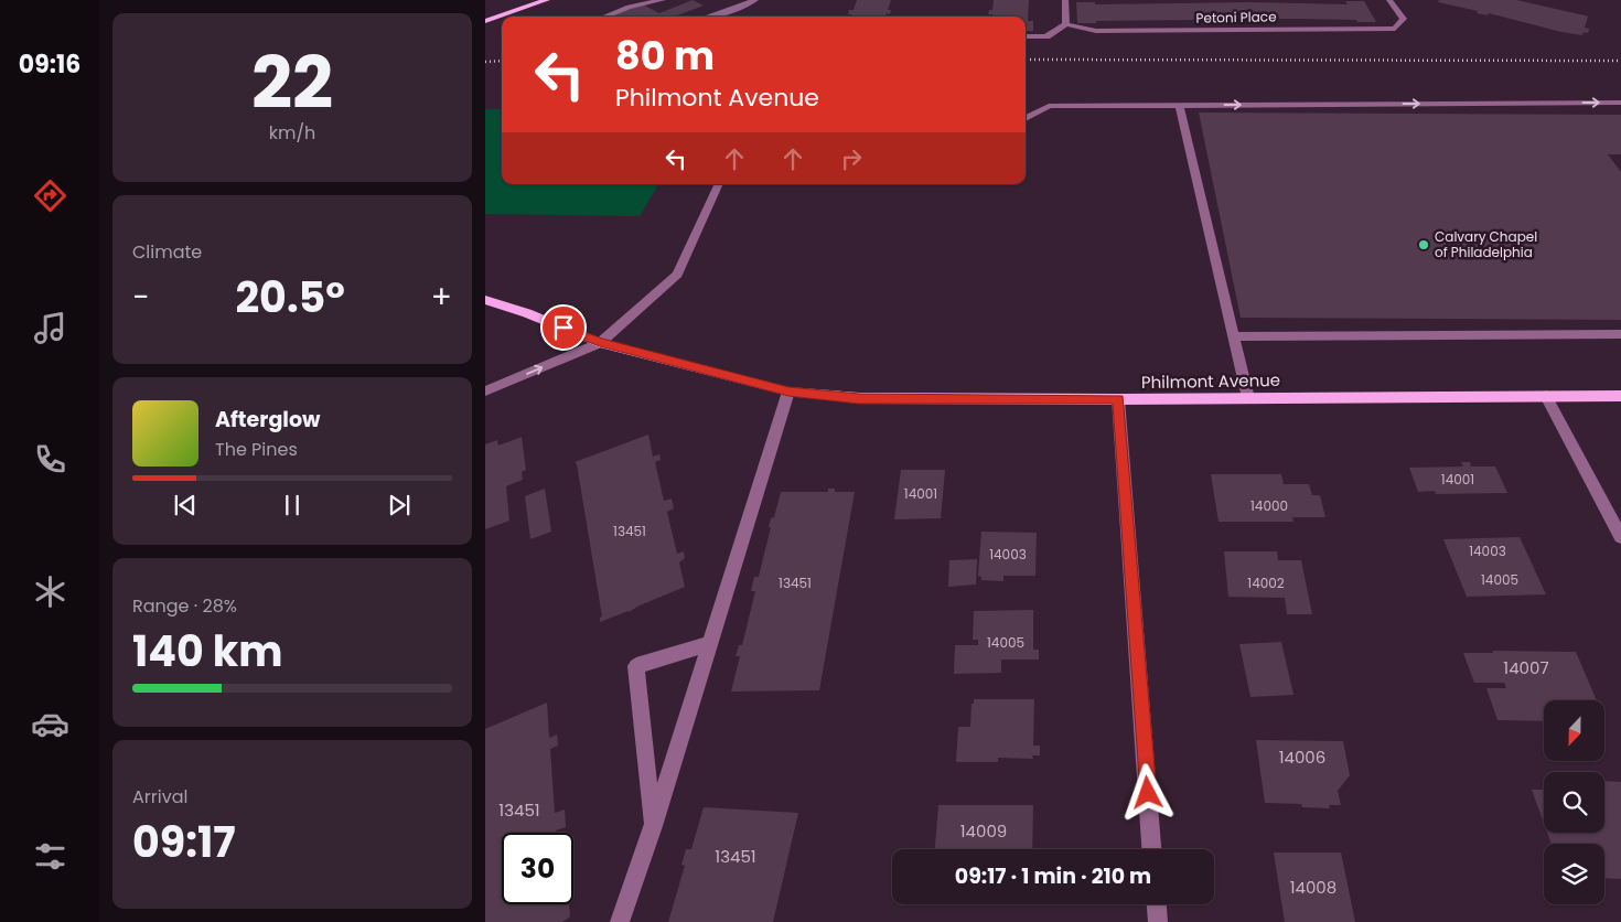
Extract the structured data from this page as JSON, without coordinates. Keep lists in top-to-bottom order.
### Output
{
  "streets": {
    "main road": ["Philmont Avenue"],
    "street": ["Petoni Place"]
  },
  "places": ["Calvary Chapel of Philadelphia"],
  "house_numbers": [
    "14001",
    "14001",
    "14000",
    "13451",
    "14003",
    "14003",
    "14005",
    "13451",
    "14002",
    "14005",
    "14007",
    "14006",
    "13451",
    "14009",
    "13451",
    "14008"
  ],
  "north": "bottom",
  "page": {
    "tabs": "09:16",
    "tile": [
      ["22", "km/h"],
      "Climate",
      ["Range · 28%", "140 km"],
      ["Arrival", "09:17"]
    ],
    "turn": ["80 m", "Philmont Avenue"],
    "heat": ["−", "20.5°", "+"],
    "song": ["Afterglow", "The Pines"],
    "limit": "30",
    "trip": "09:17 · 1 min · 210 m"
  }
}
